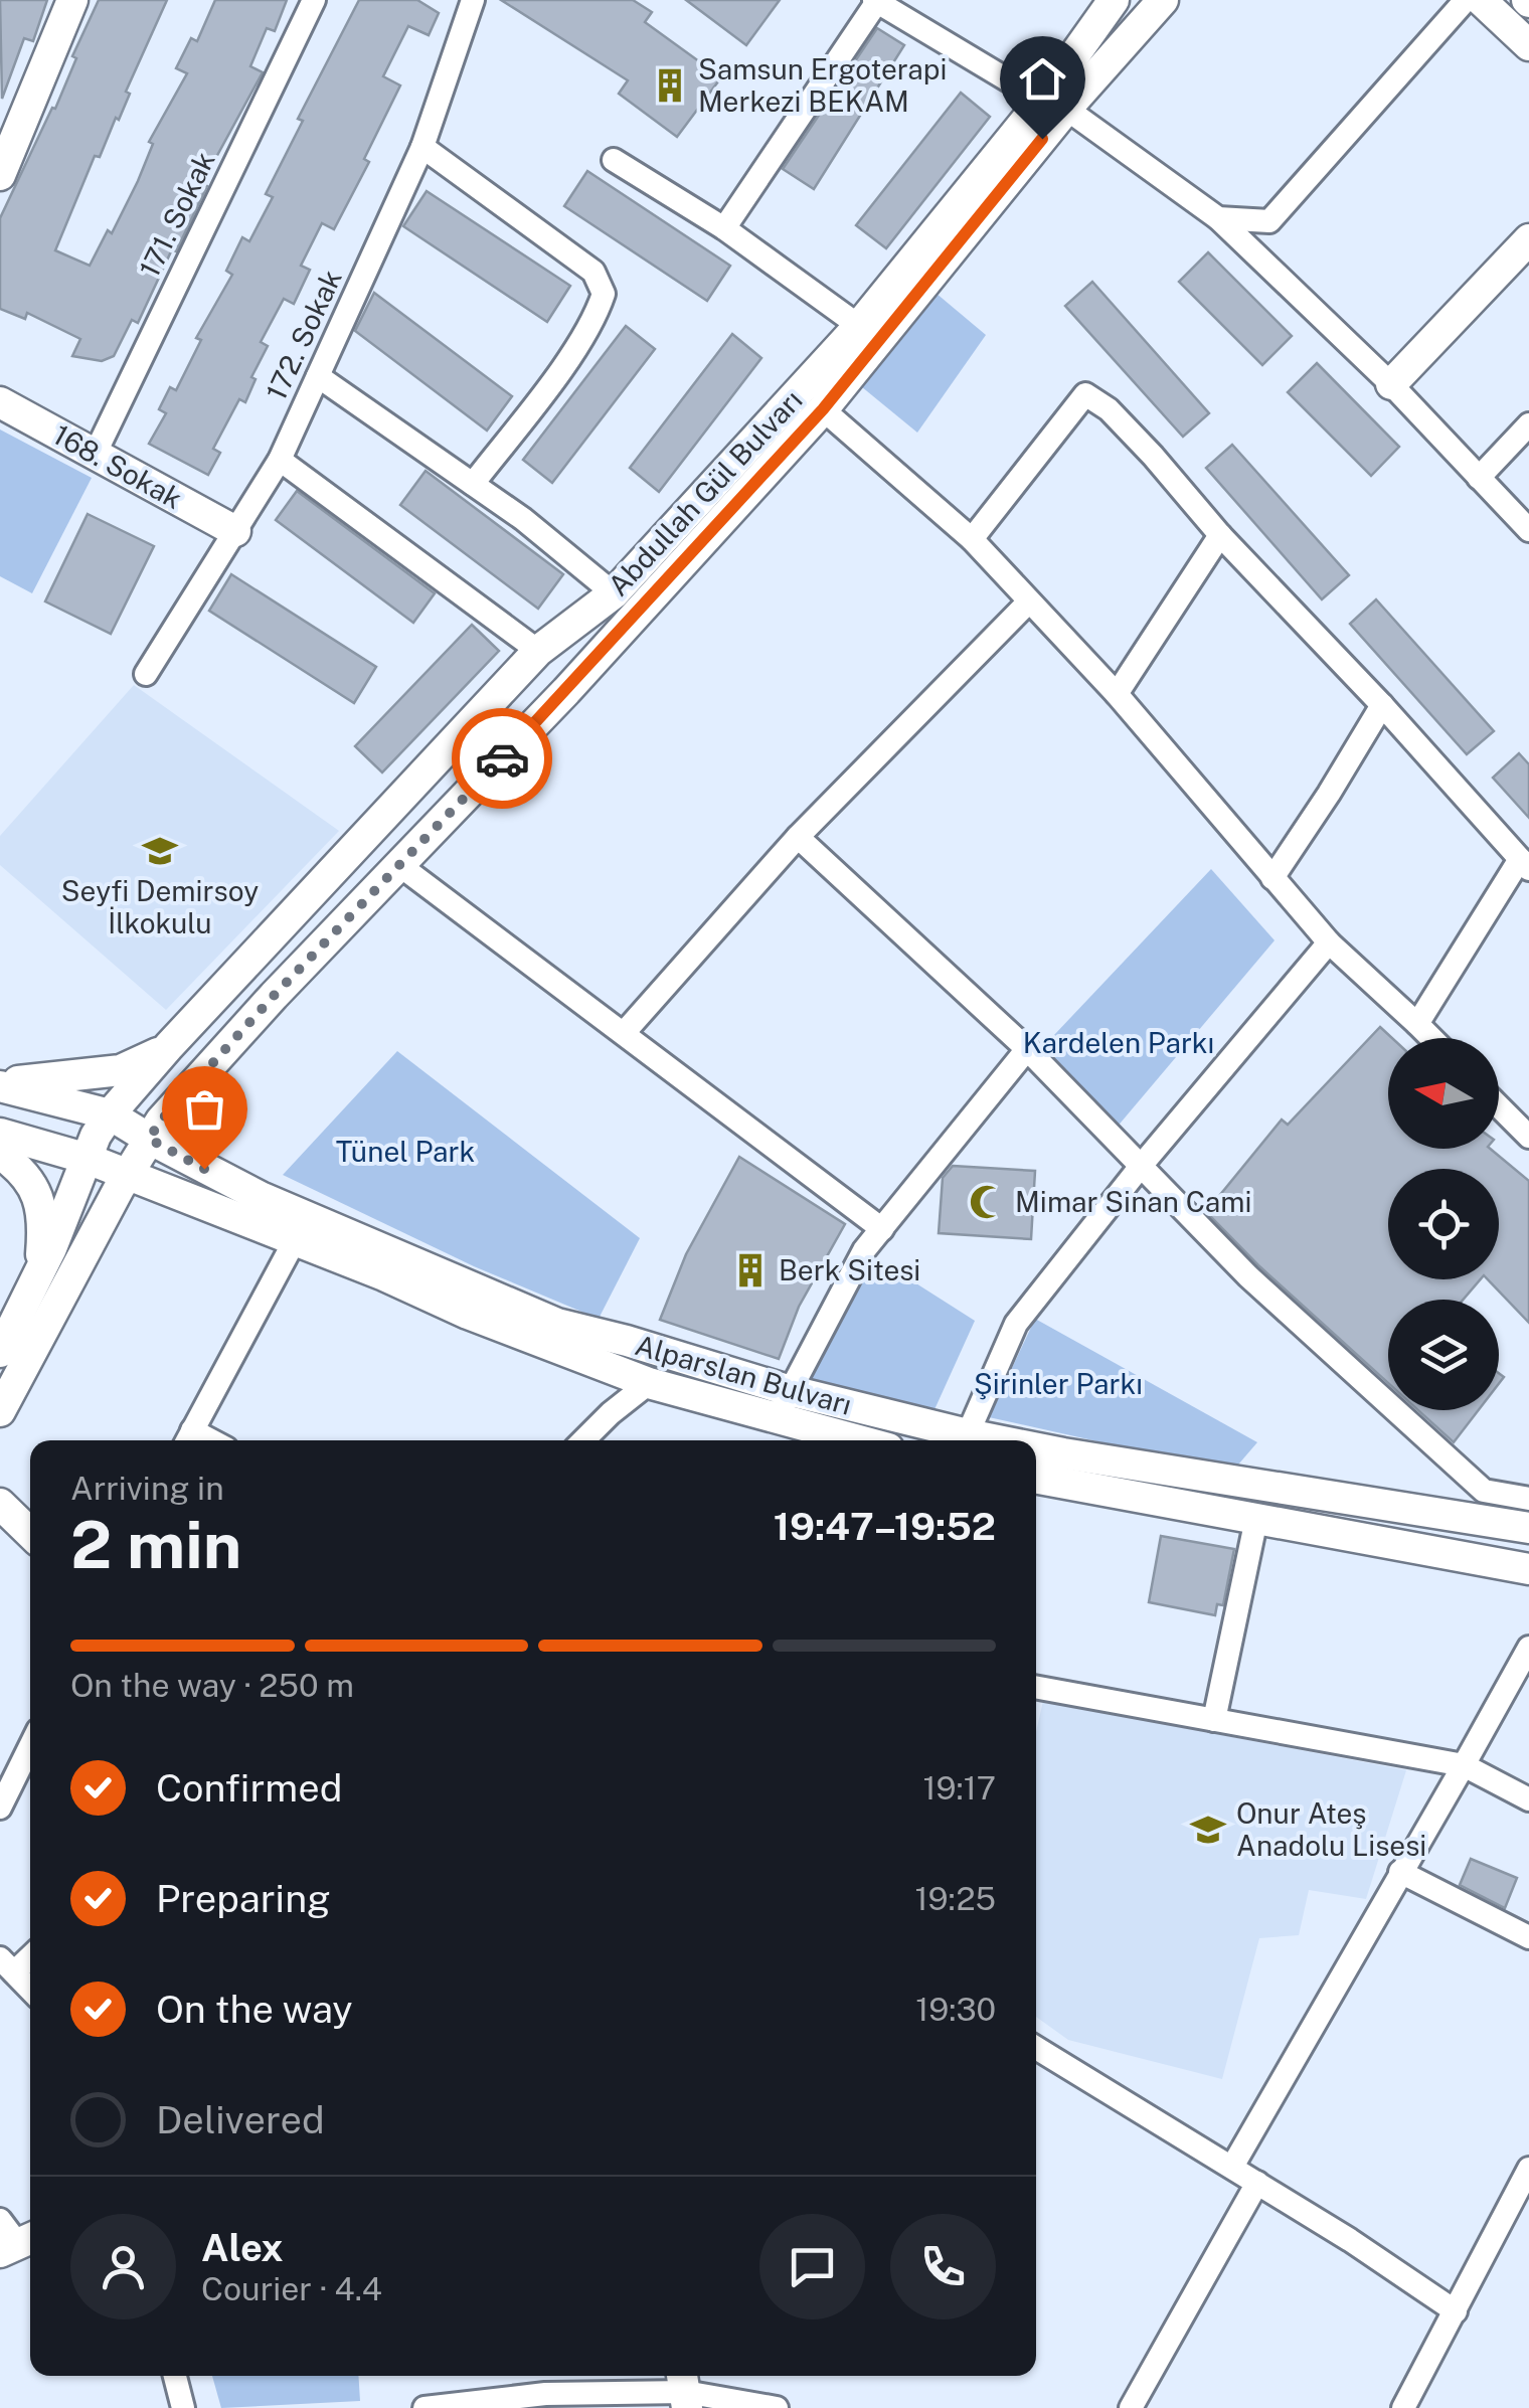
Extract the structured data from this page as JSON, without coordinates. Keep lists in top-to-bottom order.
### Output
{
  "streets": {
    "main road": ["168. Sokak", "Abdullah Gül Bulvarı", "Alparslan Bulvarı"],
    "street": ["171. Sokak", "172. Sokak"]
  },
  "crossings": [
    ["171. Sokak", "168. Sokak"],
    ["172. Sokak", "168. Sokak"],
    ["Abdullah Gül Bulvarı", "Alparslan Bulvarı"]
  ],
  "parks": ["Kardelen Parkı", "Tünel Park", "Şirinler Parkı"],
  "places": {
    "building": ["Samsun Ergoterapi Merkezi BEKAM", "Berk Sitesi"],
    "school or university": ["Seyfi Demirsoy İlkokulu", "Onur Ateş Anadolu Lisesi"],
    "mosque": ["Mimar Sinan Cami"]
  },
  "north": "left",
  "page": {
    "heading": ["2 min", "Arriving in", "19:47–19:52"],
    "panel": ["Alex", "Courier · 4.4"],
    "bar": "On the way · 250 m",
    "list": [
      ["Confirmed", "19:17"],
      ["Preparing", "19:25"],
      ["On the way", "19:30"],
      "Delivered"
    ]
  }
}
